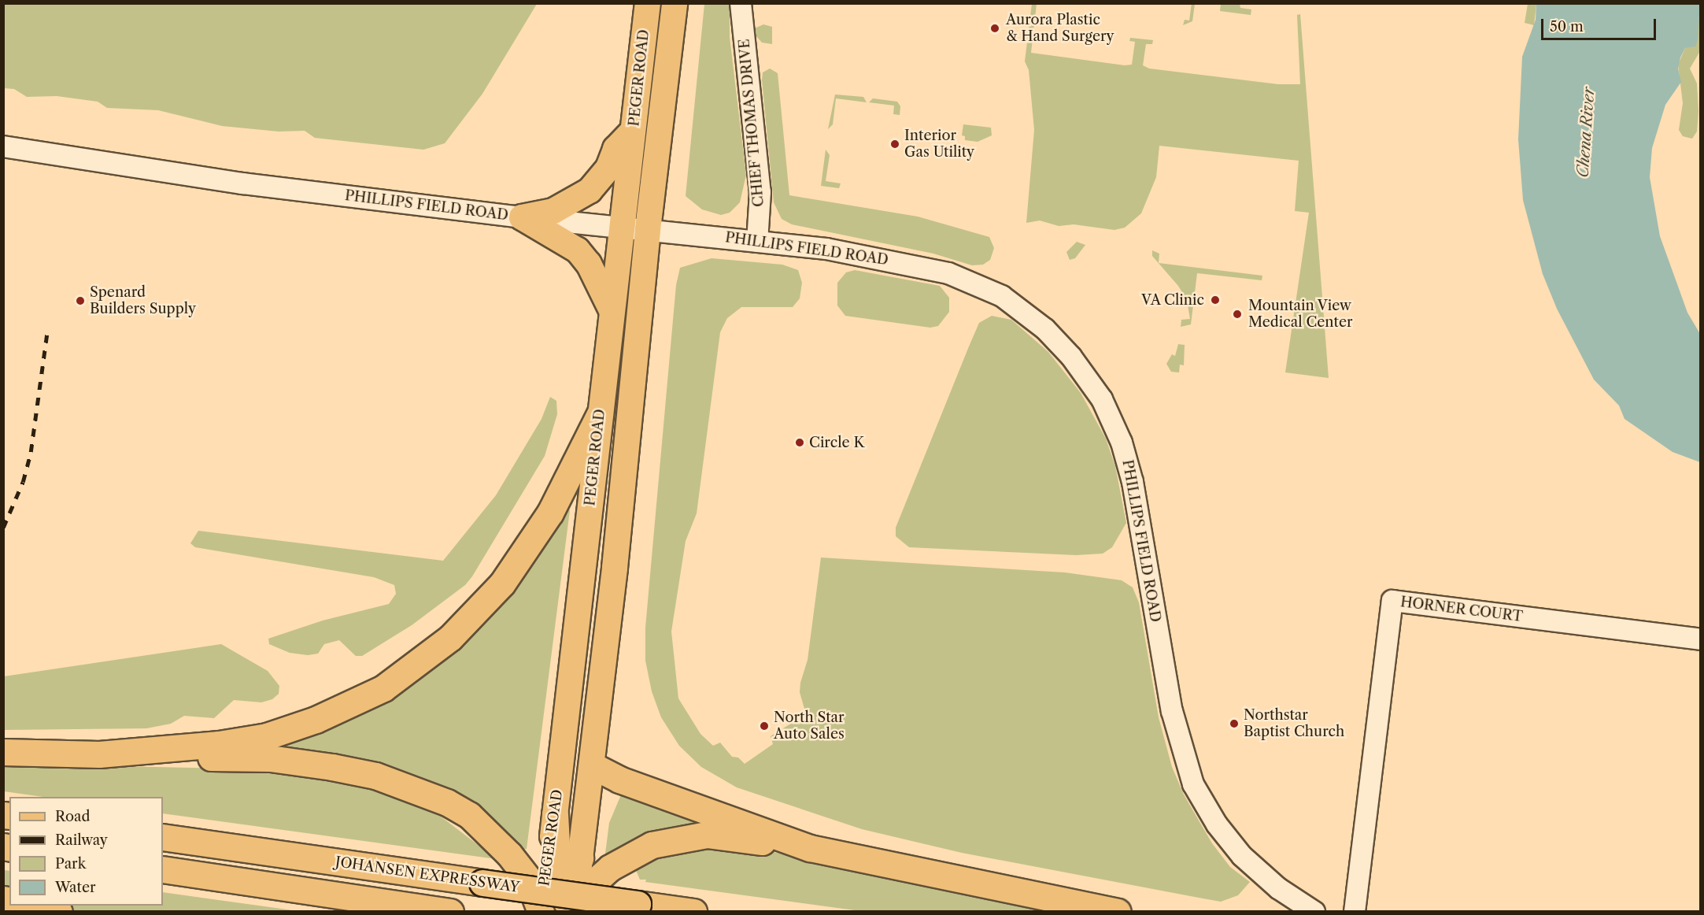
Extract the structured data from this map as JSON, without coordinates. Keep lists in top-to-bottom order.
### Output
{
  "streets": {
    "highway": ["JOHANSEN EXPRESSWAY"],
    "main road": ["PEGER ROAD"],
    "street": ["CHIEF THOMAS DRIVE", "PHILLIPS FIELD ROAD", "HORNER COURT"]
  },
  "crossings": [
    ["PEGER ROAD", "PHILLIPS FIELD ROAD"],
    ["CHIEF THOMAS DRIVE", "PHILLIPS FIELD ROAD"]
  ],
  "water": ["Chena River"],
  "places": [
    "Aurora Plastic & Hand Surgery",
    "Interior Gas Utility",
    "VA Clinic",
    "Spenard Builders Supply",
    "Mountain View Medical Center",
    "Circle K",
    "Northstar Baptist Church",
    "North Star Auto Sales"
  ],
  "legend": [
    "Road",
    "Railway",
    "Park",
    "Water"
  ],
  "scale_bar": "50 m"
}
